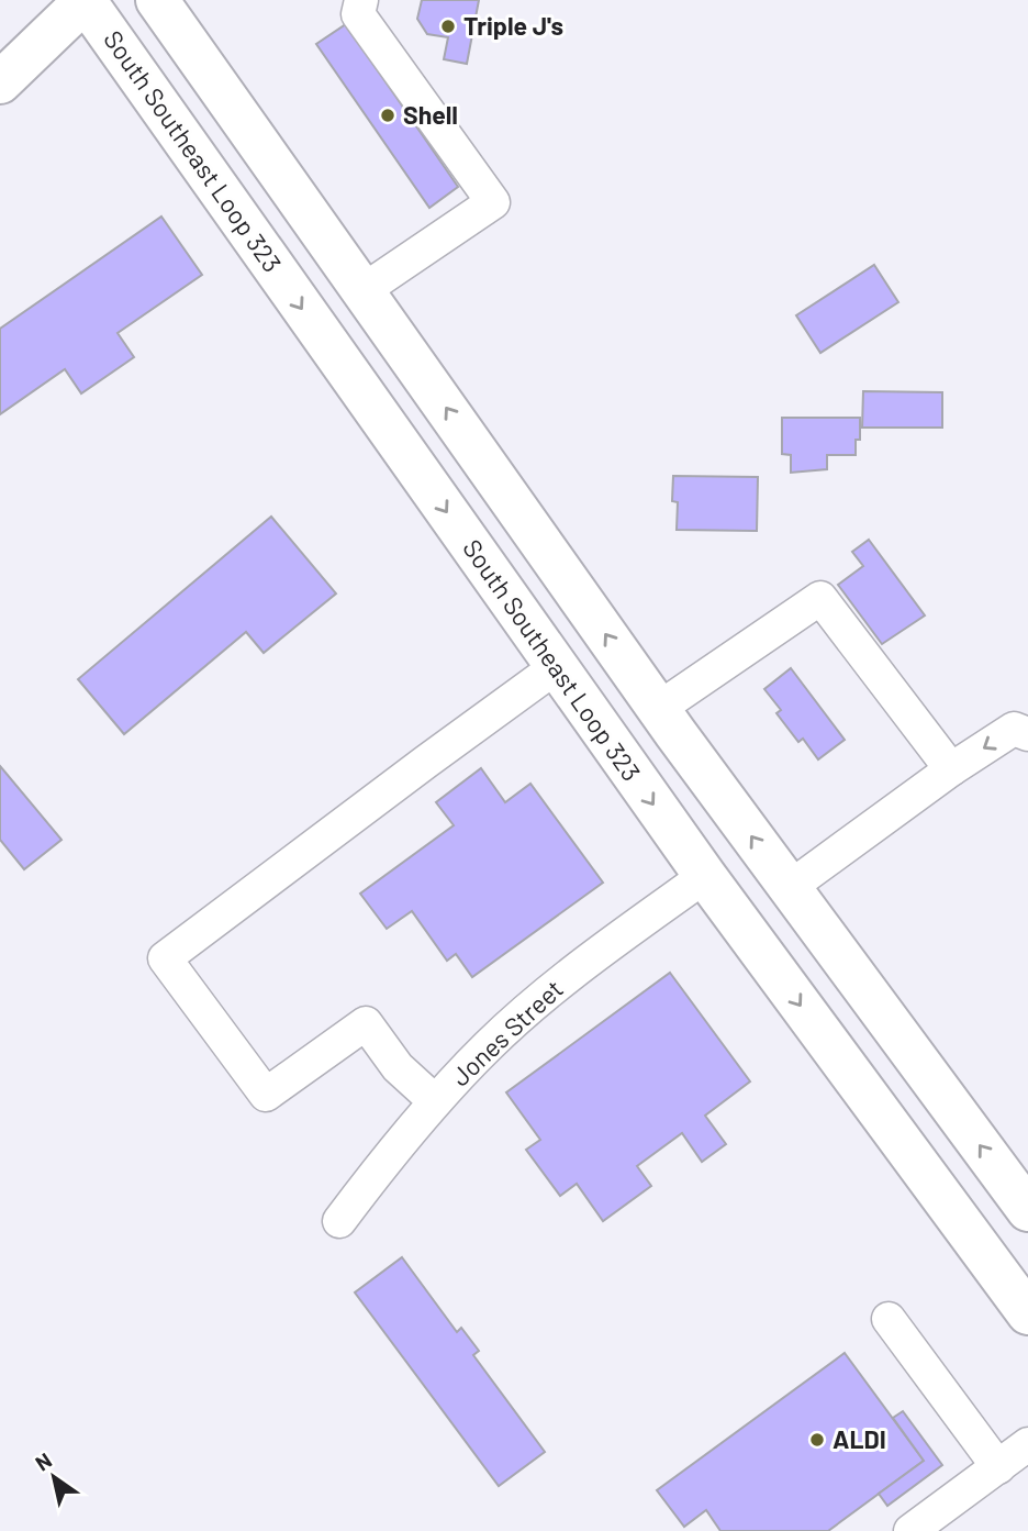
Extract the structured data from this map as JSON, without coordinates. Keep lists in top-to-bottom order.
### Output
{
  "streets": {
    "main road": ["South Southeast Loop 323"],
    "street": ["Jones Street"]
  },
  "crossings": [
    ["South Southeast Loop 323", "Jones Street"]
  ],
  "places": ["Triple J's", "Shell", "ALDI"],
  "north": "top left"
}
